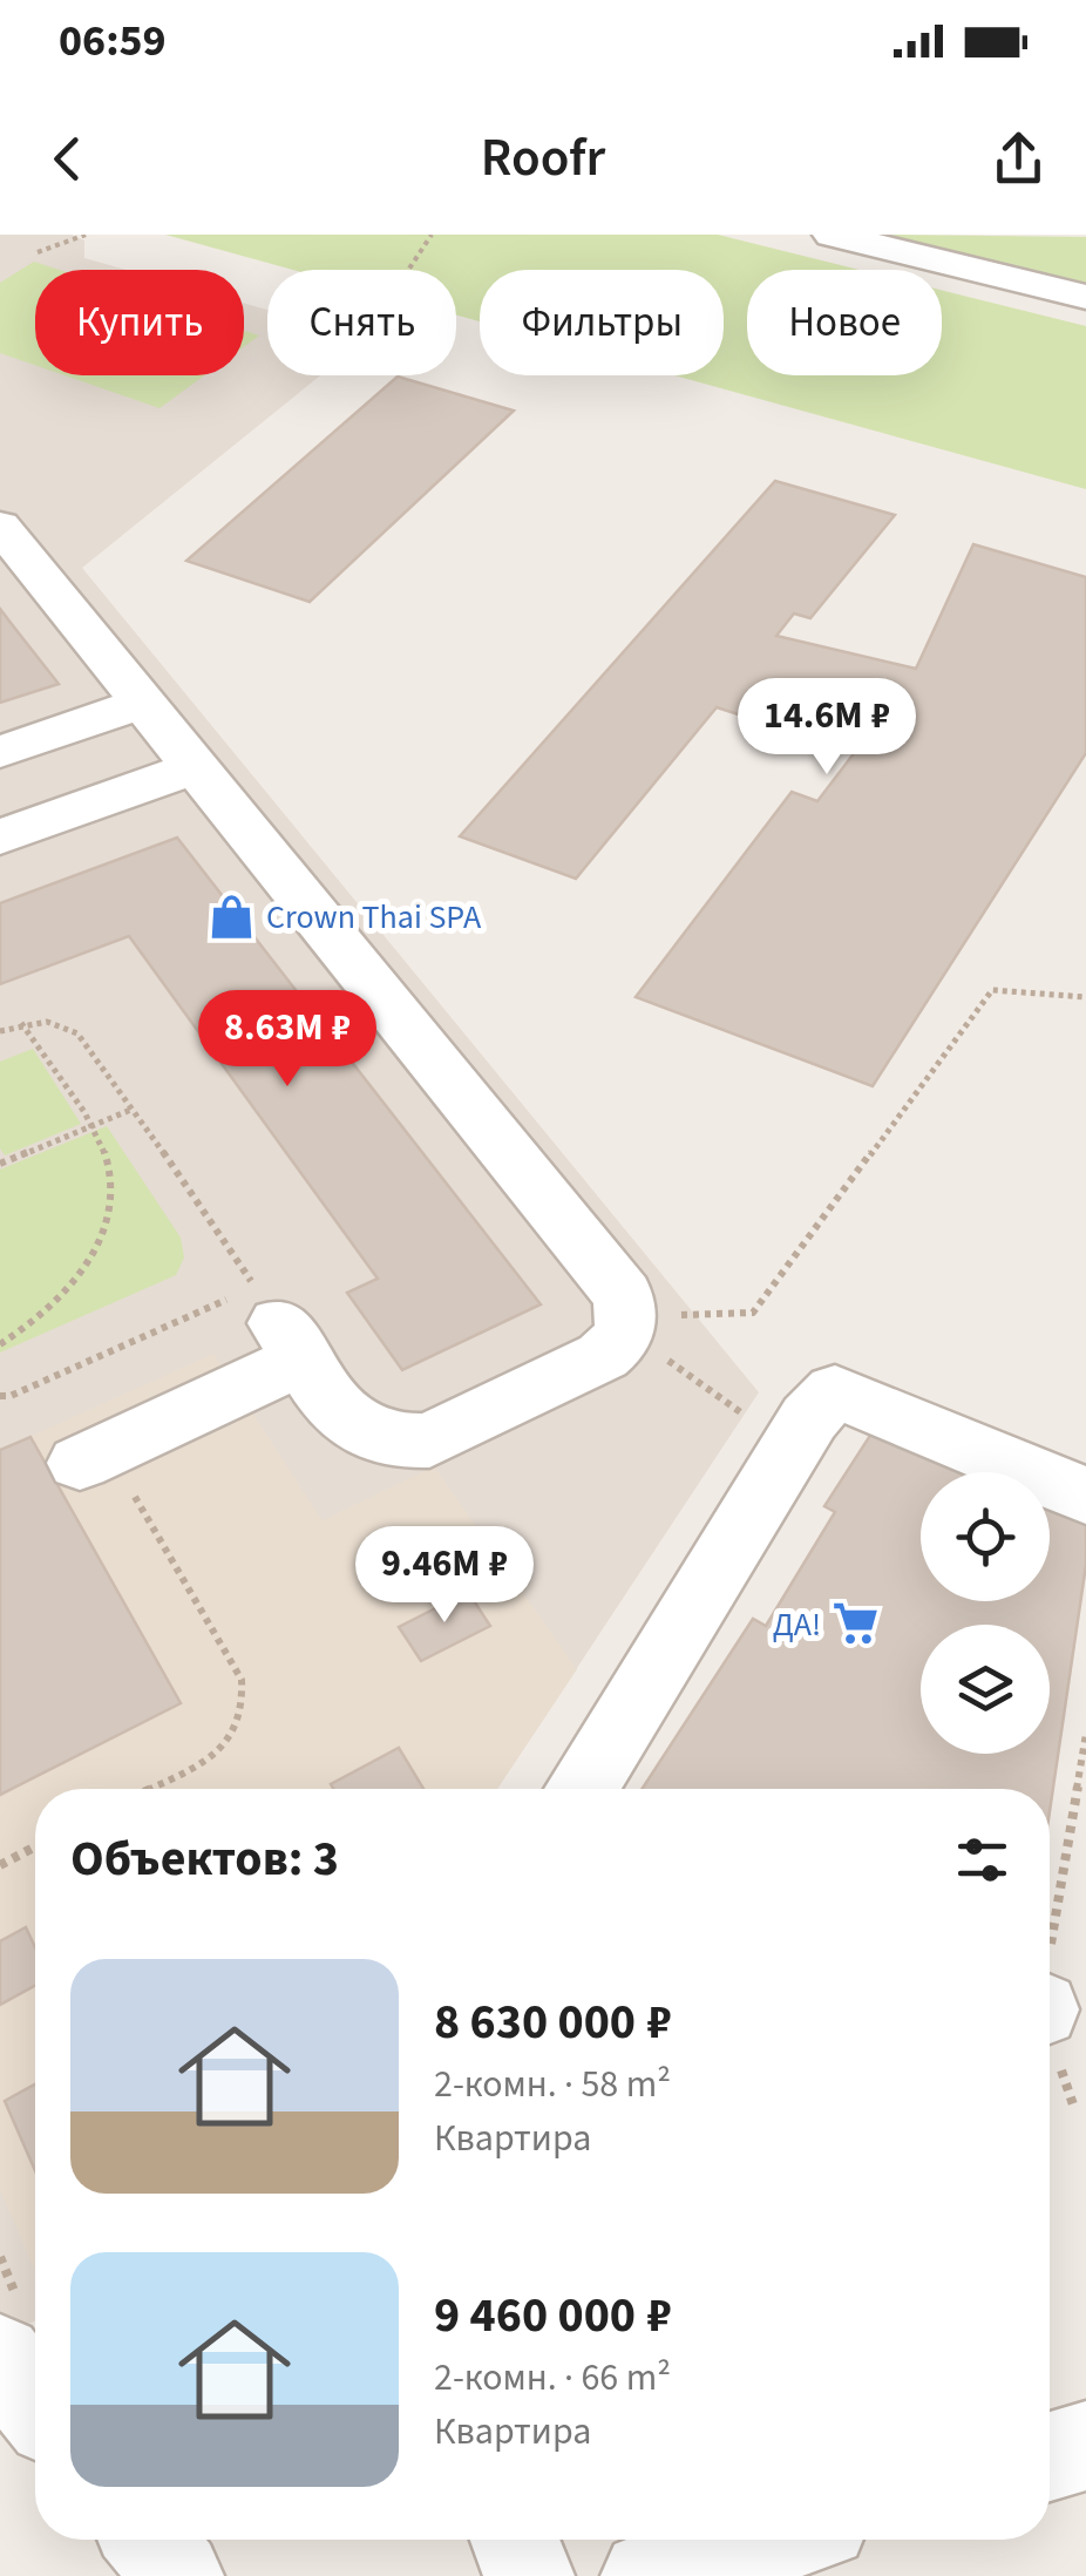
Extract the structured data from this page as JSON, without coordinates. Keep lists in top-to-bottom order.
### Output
{
  "places": {
    "shop": ["Crown Thai SPA"],
    "supermarket": ["ДА!"]
  },
  "page": {
    "status": "06:59",
    "header": "Roofr",
    "chip": [
      "Купить",
      "Снять",
      "Фильтры",
      "Новое"
    ],
    "price": ["14.6M ₽", "8.63M ₽", "9.46M ₽"],
    "heading": "Объектов: 3",
    "list": [
      {
        "name": "8 630 000 ₽",
        "note": "2-комн. · 58 m² · Квартира"
      },
      {
        "name": "9 460 000 ₽",
        "note": "2-комн. · 66 m² · Квартира"
      }
    ]
  }
}
